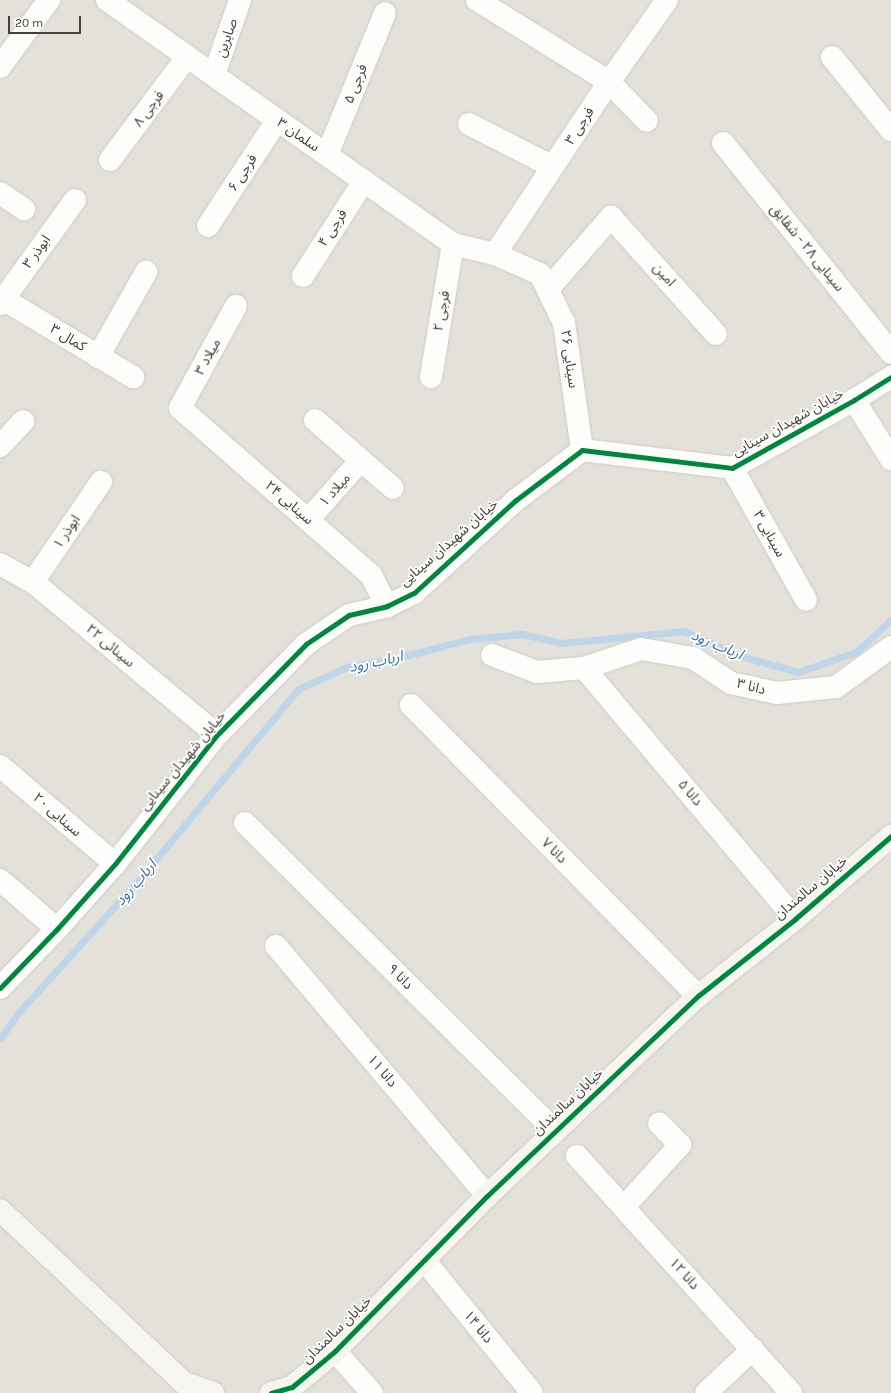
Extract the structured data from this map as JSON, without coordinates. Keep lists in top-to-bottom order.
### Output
{
  "streets": {
    "street": [
      "صابرین",
      "فرجی ۵",
      "فرجی ۸",
      "فرجی ۳",
      "سلمان ۳",
      "فرجی ۶",
      "فرجی ۴",
      "سینایی ۲۸ - شقایق",
      "ابوذر ۳",
      "امین",
      "فرجی ۲",
      "کمال ۳",
      "میلاد ۳",
      "سینایی ۲۶",
      "خیابان شهیدان سینایی",
      "میلاد ۱",
      "سینایی ۲۴",
      "ابوذر ۱",
      "سینایی ۳",
      "سینائی ۲۲",
      "دانا ۳",
      "دانا ۵",
      "سینایی ۲۰",
      "دانا ۷",
      "خیابان سالمندان",
      "دانا ۹",
      "دانا ۱۱",
      "دانا ۱۲",
      "دانا ۱۴"
    ]
  },
  "crossings": [
    ["صابرین", "سلمان ۳"],
    ["فرجی ۵", "سلمان ۳"],
    ["فرجی ۸", "سلمان ۳"],
    ["فرجی ۳", "سلمان ۳"],
    ["فرجی ۳", "سینایی ۲۶"],
    ["سلمان ۳", "فرجی ۶"],
    ["سلمان ۳", "فرجی ۴"],
    ["سلمان ۳", "فرجی ۲"],
    ["سلمان ۳", "سینایی ۲۶"],
    ["ابوذر ۳", "کمال ۳"],
    ["امین", "سینایی ۲۶"],
    ["میلاد ۳", "سینایی ۲۴"],
    ["سینایی ۲۶", "خیابان شهیدان سینایی"],
    ["خیابان شهیدان سینایی", "سینایی ۲۴"],
    ["خیابان شهیدان سینایی", "سینایی ۳"],
    ["خیابان شهیدان سینایی", "سینائی ۲۲"],
    ["خیابان شهیدان سینایی", "سینایی ۲۰"],
    ["میلاد ۱", "سینایی ۲۴"],
    ["ابوذر ۱", "سینائی ۲۲"],
    ["دانا ۳", "دانا ۵"],
    ["دانا ۵", "خیابان سالمندان"],
    ["دانا ۷", "خیابان سالمندان"],
    ["خیابان سالمندان", "دانا ۹"],
    ["خیابان سالمندان", "دانا ۱۱"],
    ["خیابان سالمندان", "دانا ۱۴"]
  ],
  "water": ["ارباب رود"],
  "scale_bar": "20 m"
}
